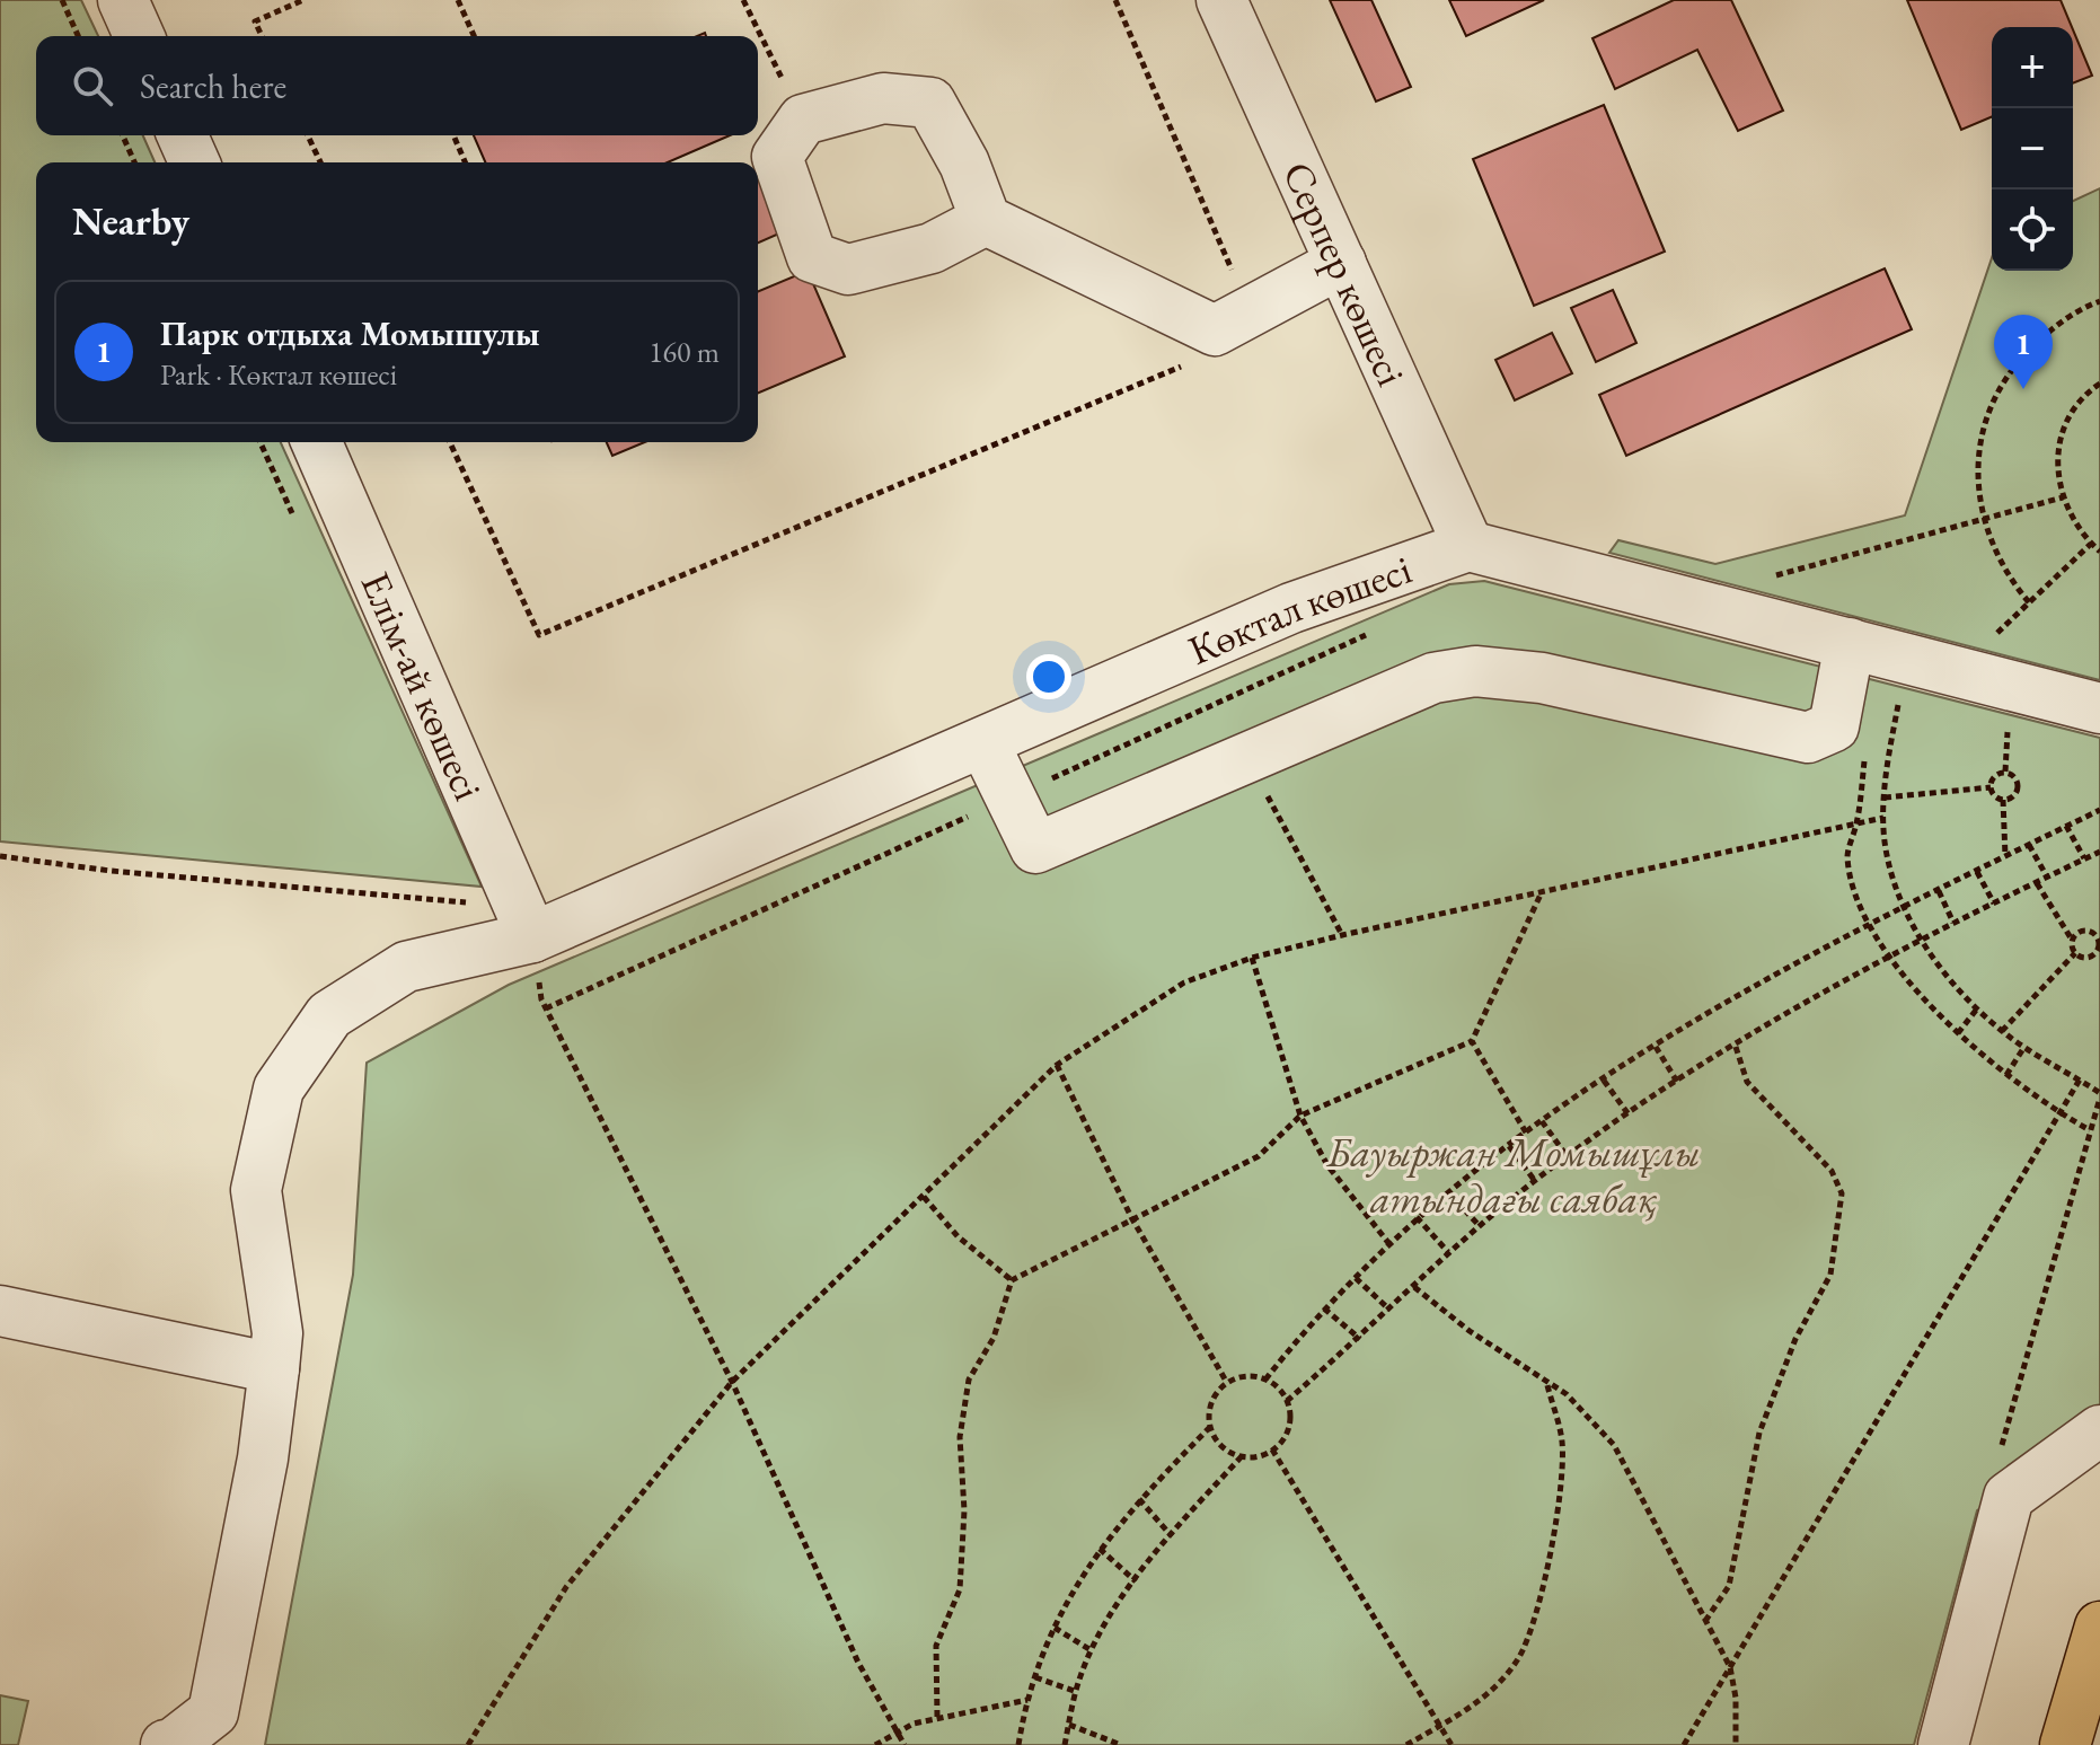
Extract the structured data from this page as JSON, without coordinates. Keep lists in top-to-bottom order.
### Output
{
  "streets": {
    "street": ["Серпер көшесі", "Көктал көшесі", "Елім-ай көшесі"]
  },
  "crossings": [
    ["Серпер көшесі", "Көктал көшесі"],
    ["Көктал көшесі", "Елім-ай көшесі"]
  ],
  "parks": ["Бауыржан Момышұлы атындағы саябақ"],
  "page": {
    "map_buttons": ["+", "−"],
    "search": "Search here",
    "heading": "Nearby",
    "list": [
      {
        "mark": "1",
        "name": "Парк отдыха Момышулы",
        "note": "Park · Көктал көшесі",
        "value": "160 m"
      }
    ],
    "pins": "1"
  }
}
